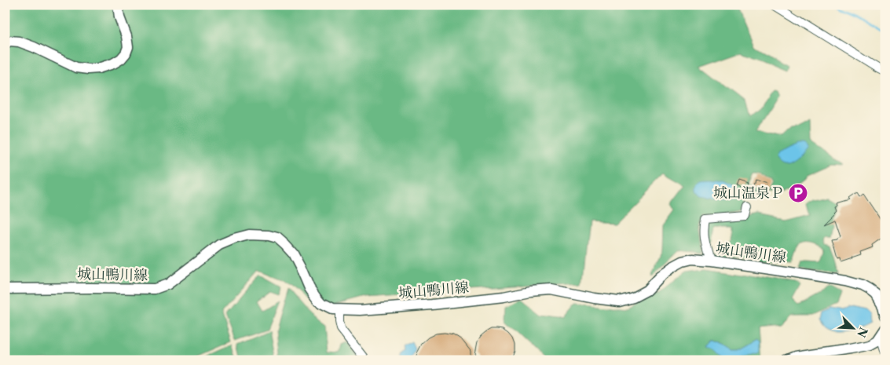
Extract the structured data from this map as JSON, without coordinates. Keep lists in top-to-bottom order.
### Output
{
  "streets": {
    "main road": ["城山鴨川線"]
  },
  "places": {
    "parking": ["城山温泉Ｐ"]
  },
  "north": "bottom right"
}
